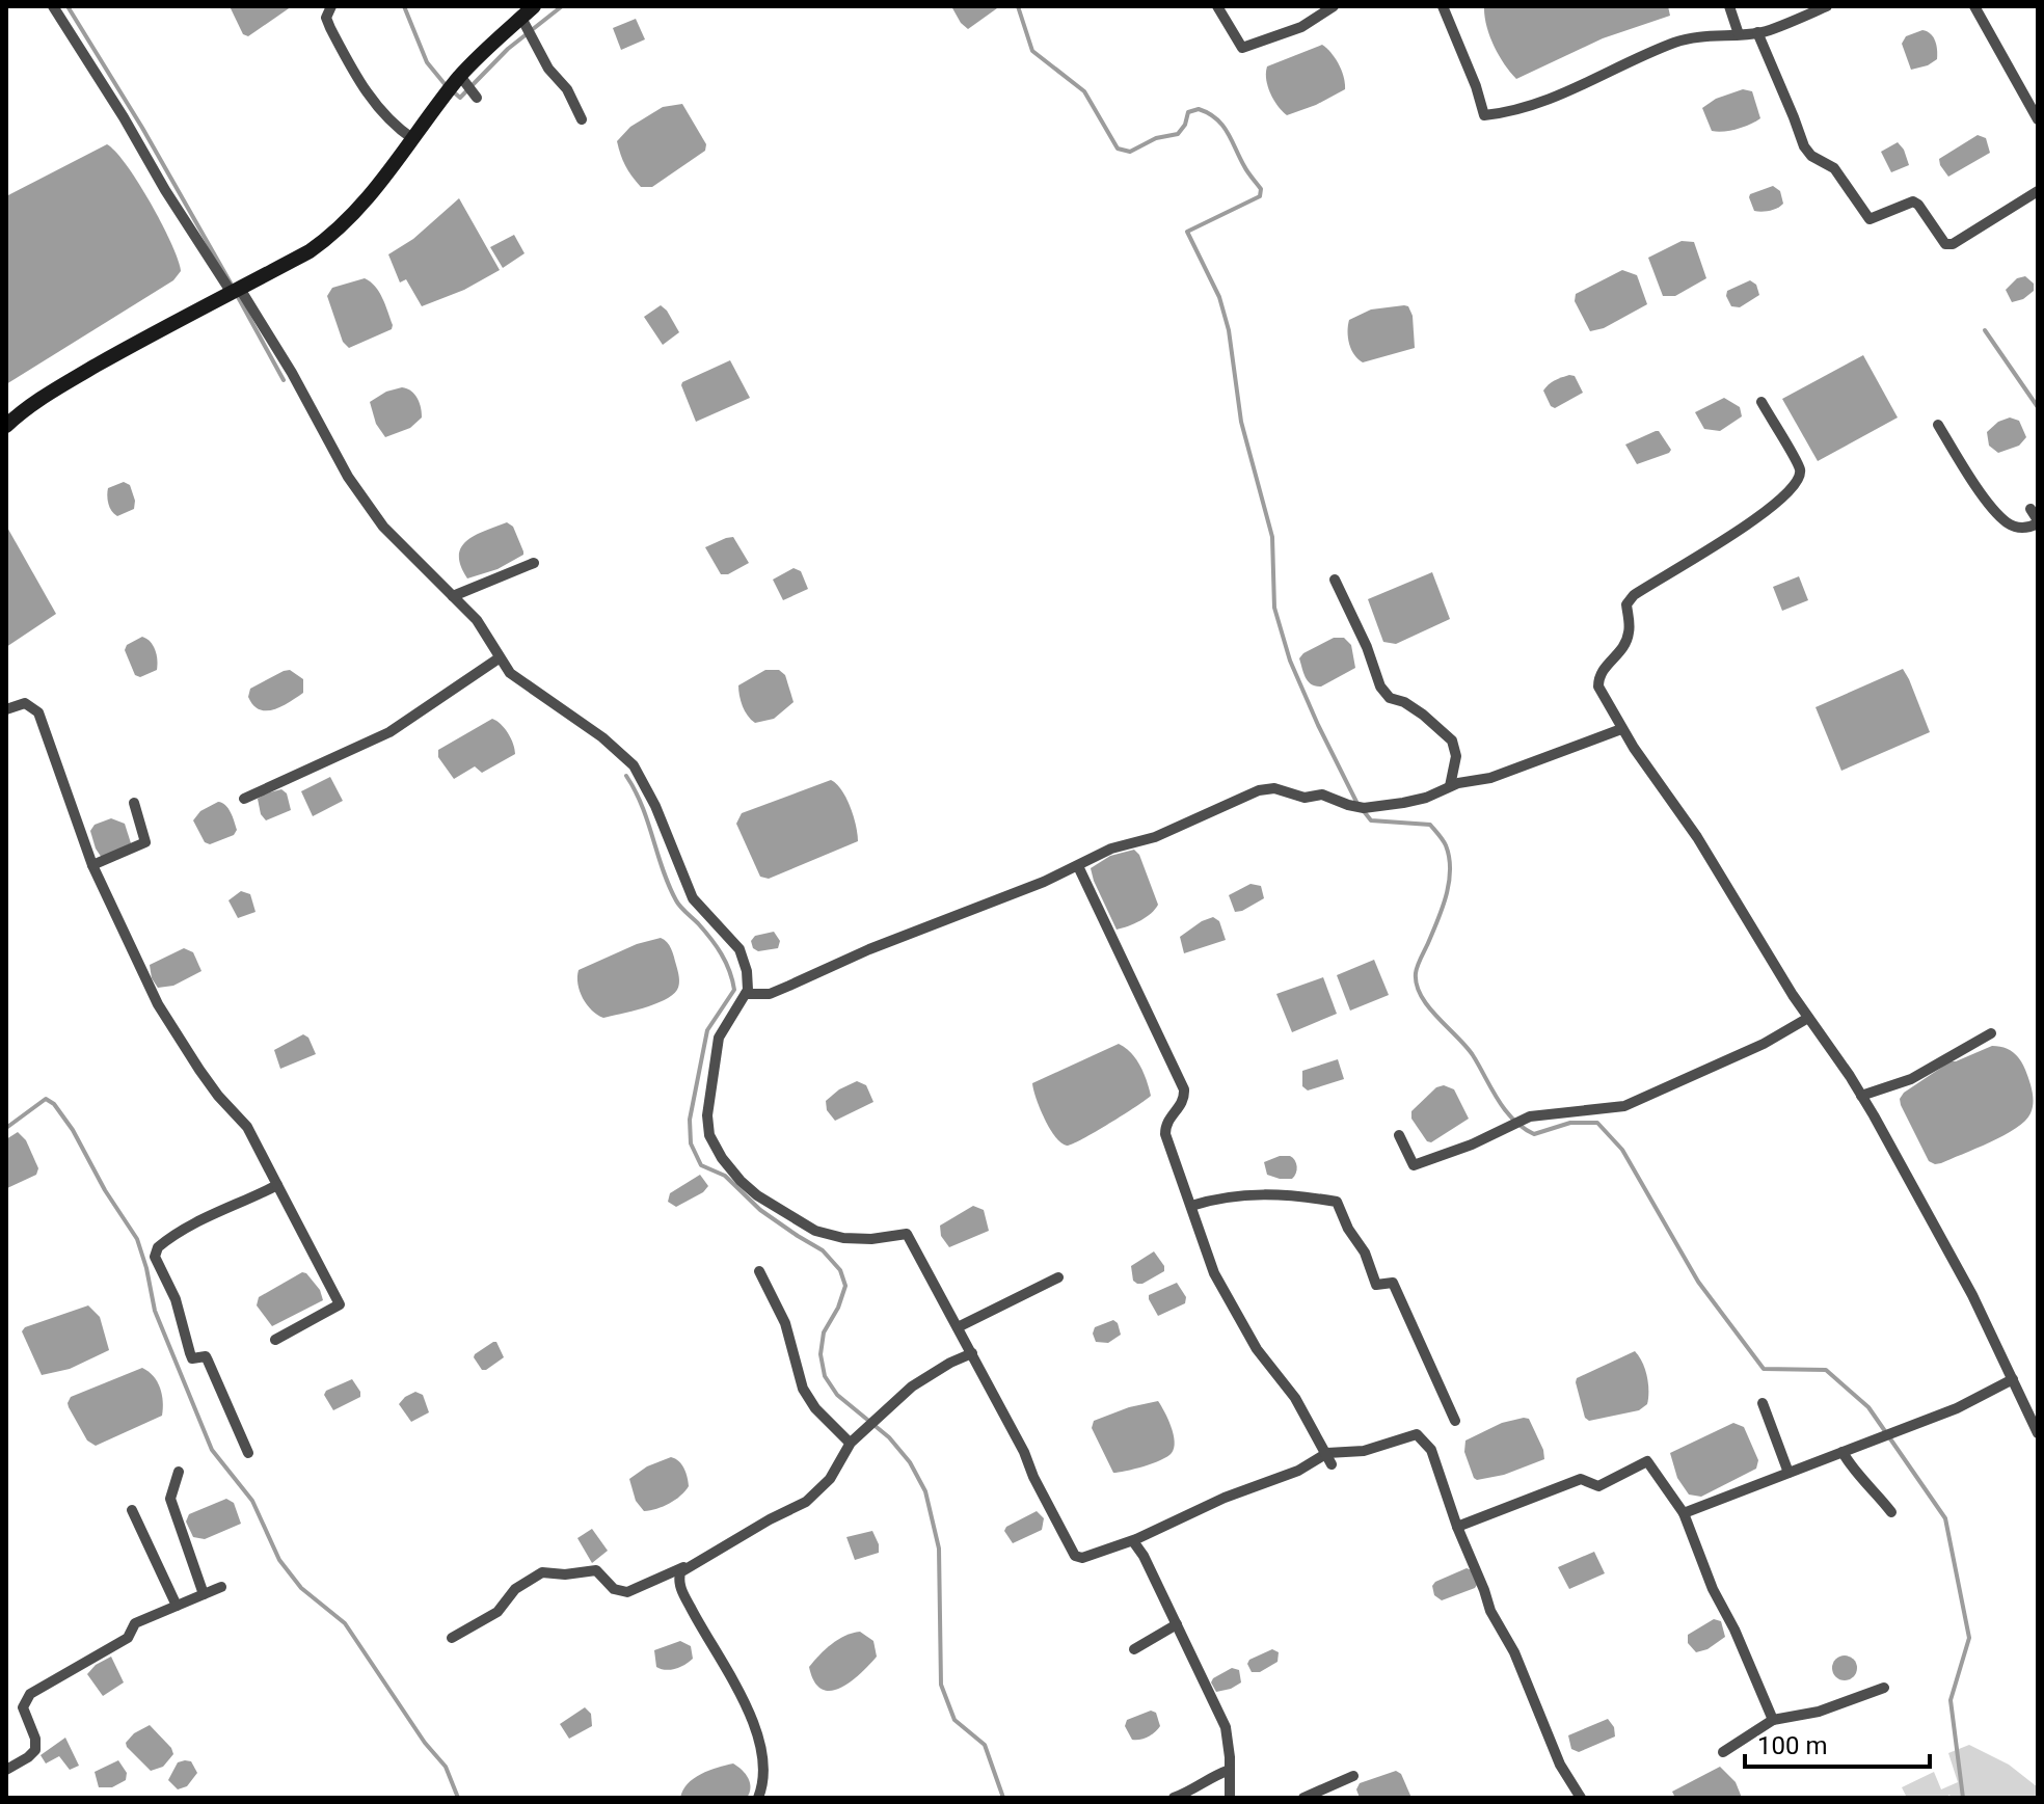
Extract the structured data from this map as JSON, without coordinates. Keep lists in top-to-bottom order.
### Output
{
  "scale_bar": "100 m"
}
